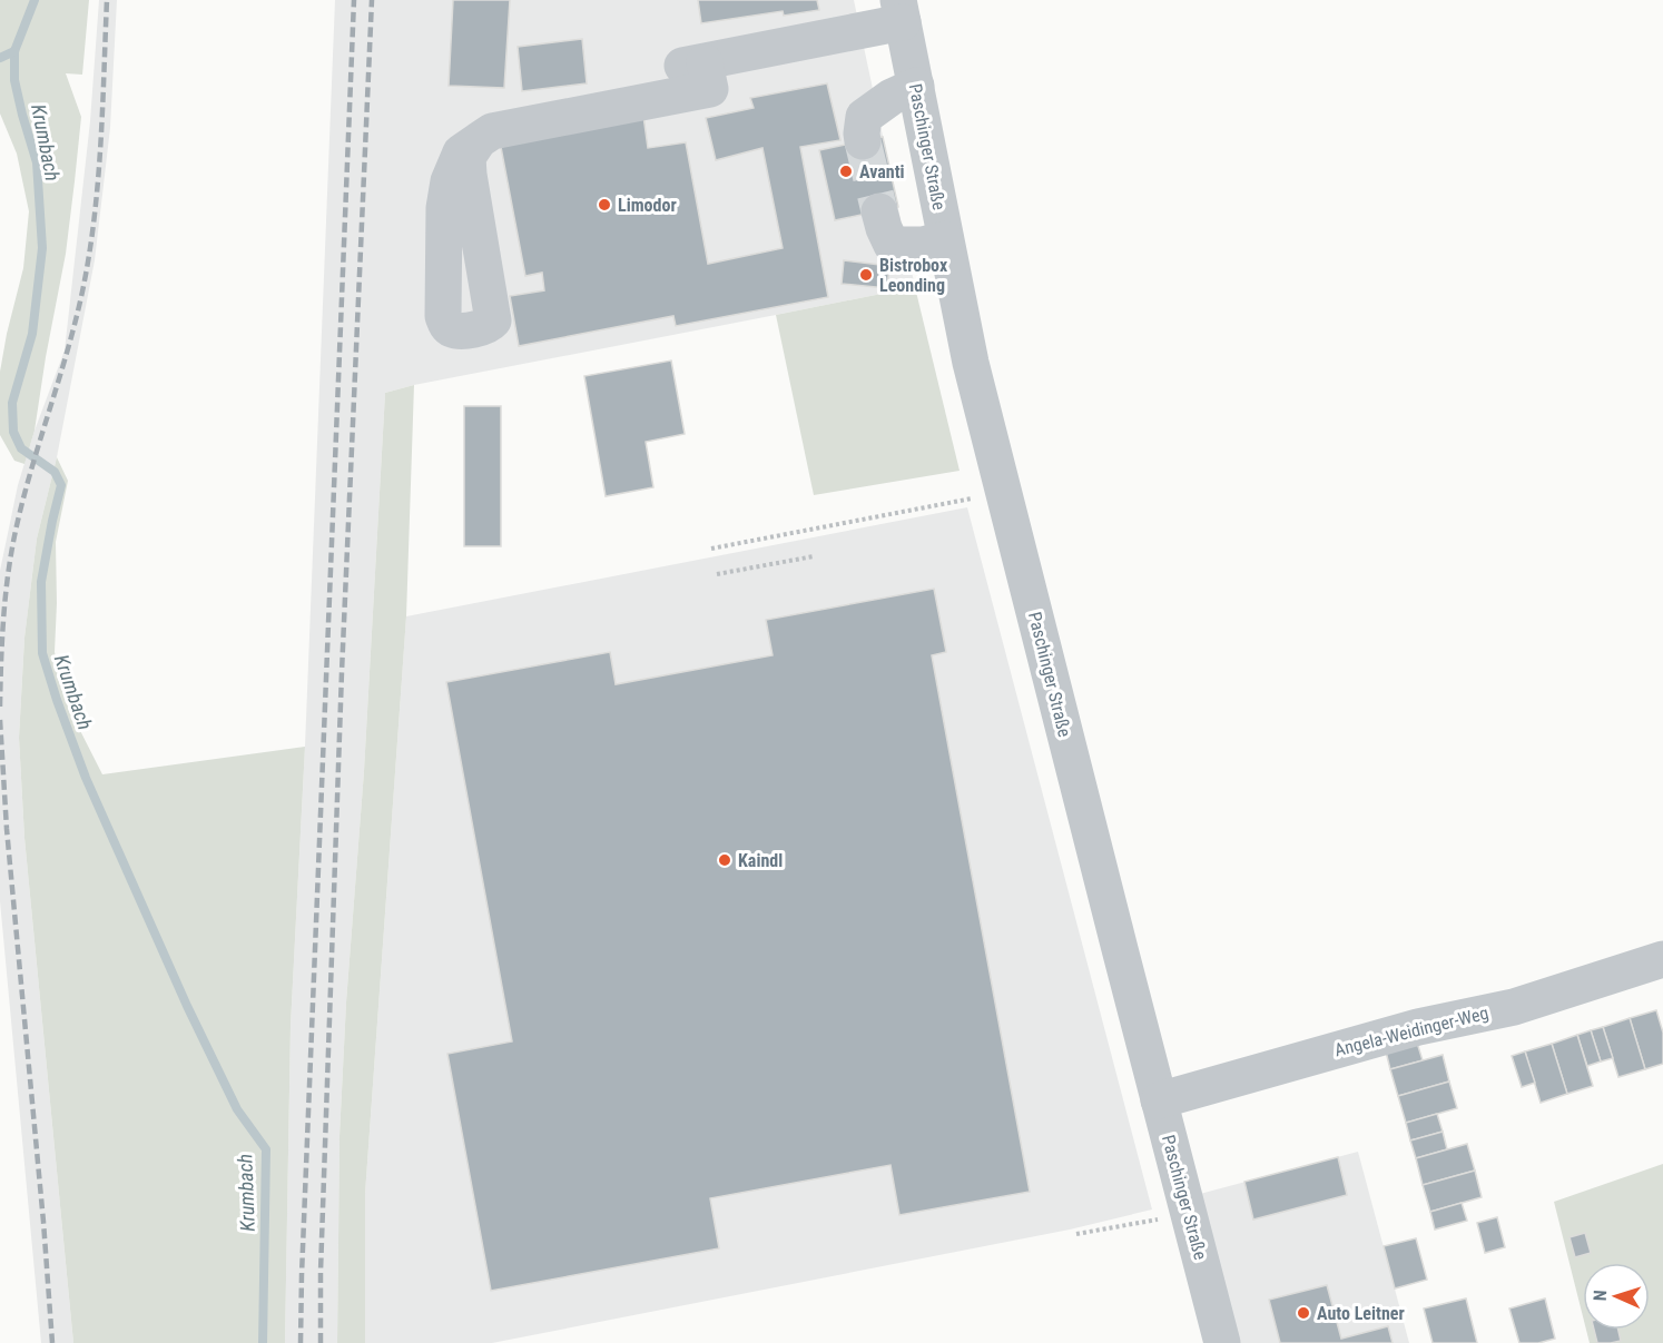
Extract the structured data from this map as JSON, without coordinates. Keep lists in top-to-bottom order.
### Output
{
  "streets": {
    "street": ["Paschinger Straße", "Angela-Weidinger-Weg"]
  },
  "crossings": [
    ["Paschinger Straße", "Angela-Weidinger-Weg"]
  ],
  "water": ["Krumbach"],
  "places": [
    "Avanti",
    "Limodor",
    "Bistrobox Leonding",
    "Kaindl",
    "Auto Leitner"
  ],
  "north": "left"
}
